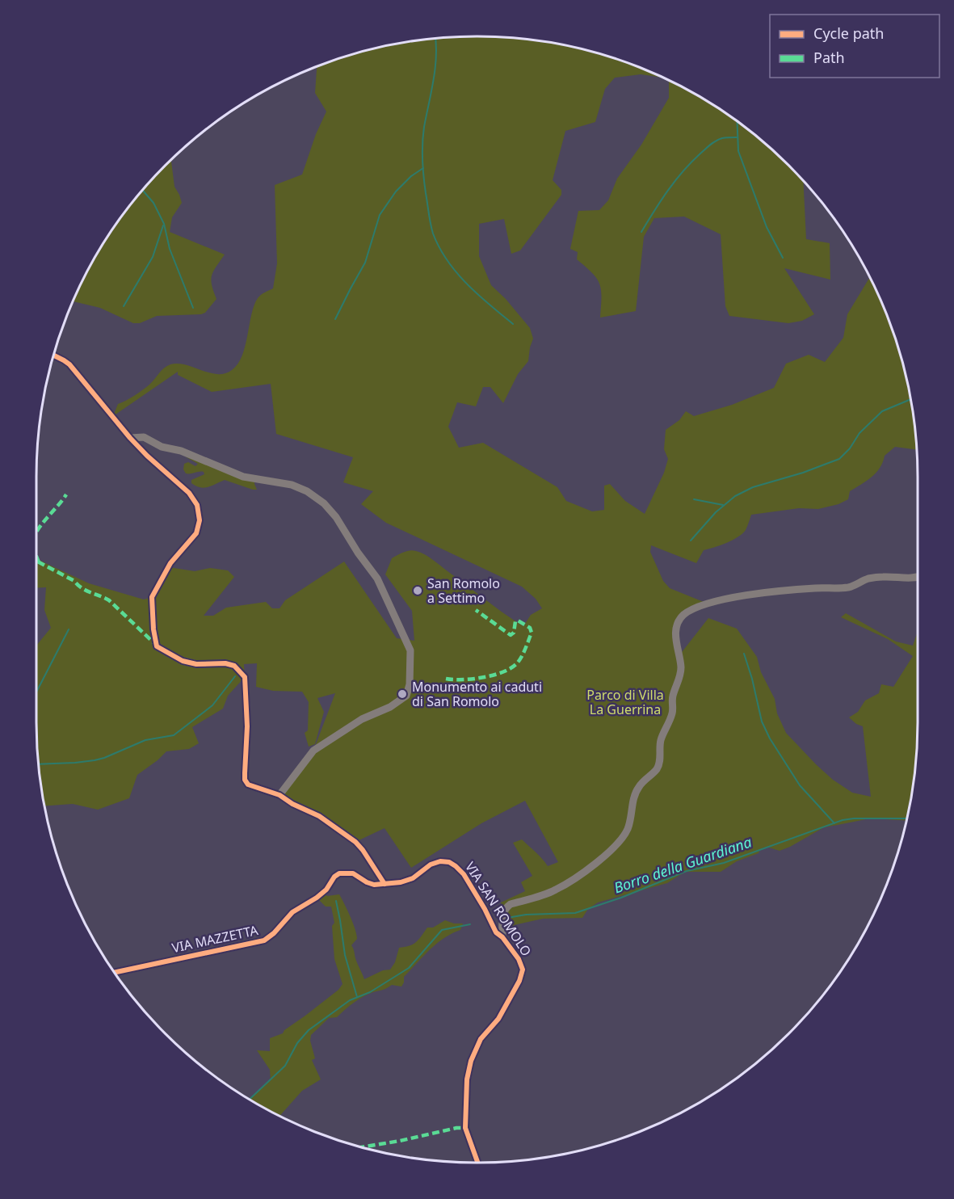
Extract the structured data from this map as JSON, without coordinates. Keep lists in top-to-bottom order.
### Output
{
  "streets": {
    "street": ["VIA SAN ROMOLO", "VIA MAZZETTA"]
  },
  "crossings": [
    ["VIA SAN ROMOLO", "VIA MAZZETTA"]
  ],
  "water": ["Borro della Guardiana"],
  "parks": ["Parco di Villa La Guerrina"],
  "places": ["San Romolo a Settimo", "Monumento ai caduti di San Romolo"],
  "legend": ["Cycle path", "Path"]
}
